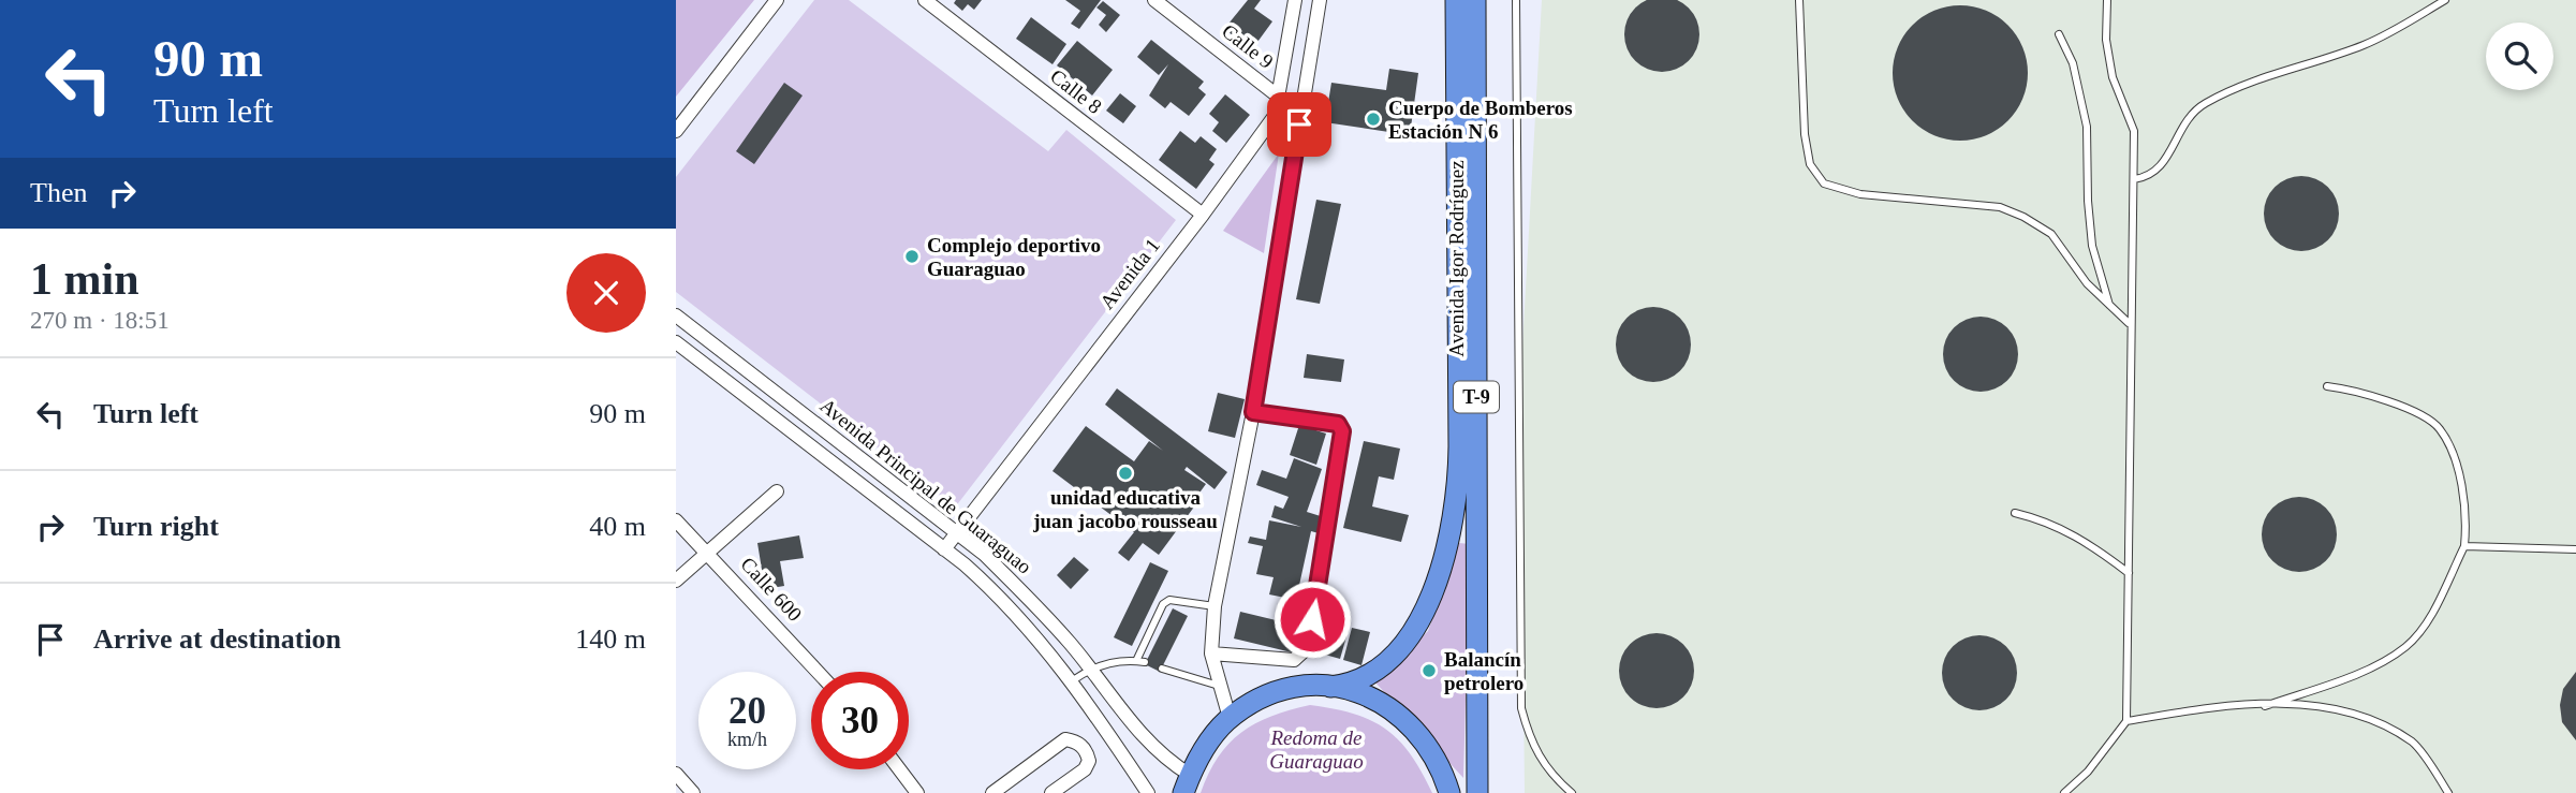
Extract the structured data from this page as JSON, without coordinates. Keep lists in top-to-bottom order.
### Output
{
  "streets": {
    "highway": ["Avenida Igor Rodríguez", "T-9"],
    "street": [
      "Calle 9",
      "Calle 8",
      "Avenida 1",
      "Avenida Principal de Guaraguao",
      "Calle 600"
    ]
  },
  "crossings": [
    ["Calle 9", "Avenida 1"],
    ["Calle 8", "Avenida 1"],
    ["Avenida Igor Rodríguez", "T-9"],
    ["Avenida 1", "Avenida Principal de Guaraguao"],
    ["T-9", "Avenida Principal de Guaraguao"]
  ],
  "parks": ["Redoma de Guaraguao"],
  "places": [
    "Cuerpo de Bomberos Estación N 6",
    "Complejo deportivo Guaraguao",
    "unidad educativa juan jacobo rousseau",
    "Balancín petrolero"
  ],
  "page": {
    "turn": ["90 m", "Turn left"],
    "then": "Then",
    "heading": ["1 min", "270 m · 18:51"],
    "list": [
      {
        "name": "Turn left",
        "value": "90 m"
      },
      {
        "name": "Turn right",
        "value": "40 m"
      },
      {
        "name": "Arrive at destination",
        "value": "140 m"
      }
    ],
    "speed": "20 km/h",
    "limit": "30"
  }
}
